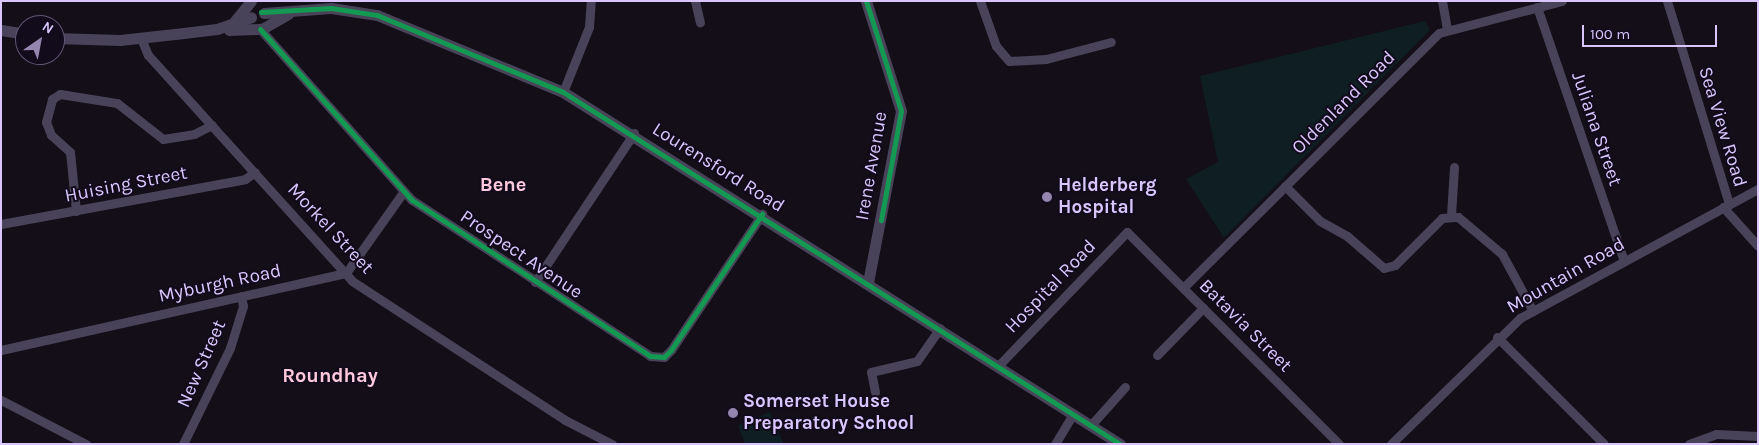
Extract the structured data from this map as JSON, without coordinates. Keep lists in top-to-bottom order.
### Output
{
  "streets": {
    "street": [
      "Oldenland Road",
      "Sea View Road",
      "Juliana Street",
      "Irene Avenue",
      "Lourensford Road",
      "Huising Street",
      "Morkel Street",
      "Prospect Avenue",
      "Mountain Road",
      "Myburgh Road",
      "Hospital Road",
      "Batavia Street",
      "New Street"
    ]
  },
  "crossings": [
    ["Oldenland Road", "Batavia Street"],
    ["Sea View Road", "Mountain Road"],
    ["Juliana Street", "Mountain Road"],
    ["Irene Avenue", "Lourensford Road"],
    ["Lourensford Road", "Morkel Street"],
    ["Lourensford Road", "Prospect Avenue"],
    ["Lourensford Road", "Hospital Road"],
    ["Huising Street", "Morkel Street"],
    ["Morkel Street", "Myburgh Road"],
    ["Myburgh Road", "New Street"],
    ["Hospital Road", "Batavia Street"]
  ],
  "districts": ["Bene", "Roundhay"],
  "places": ["Helderberg Hospital", "Somerset House Preparatory School"],
  "scale_bar": "100 m",
  "north": "top right"
}
